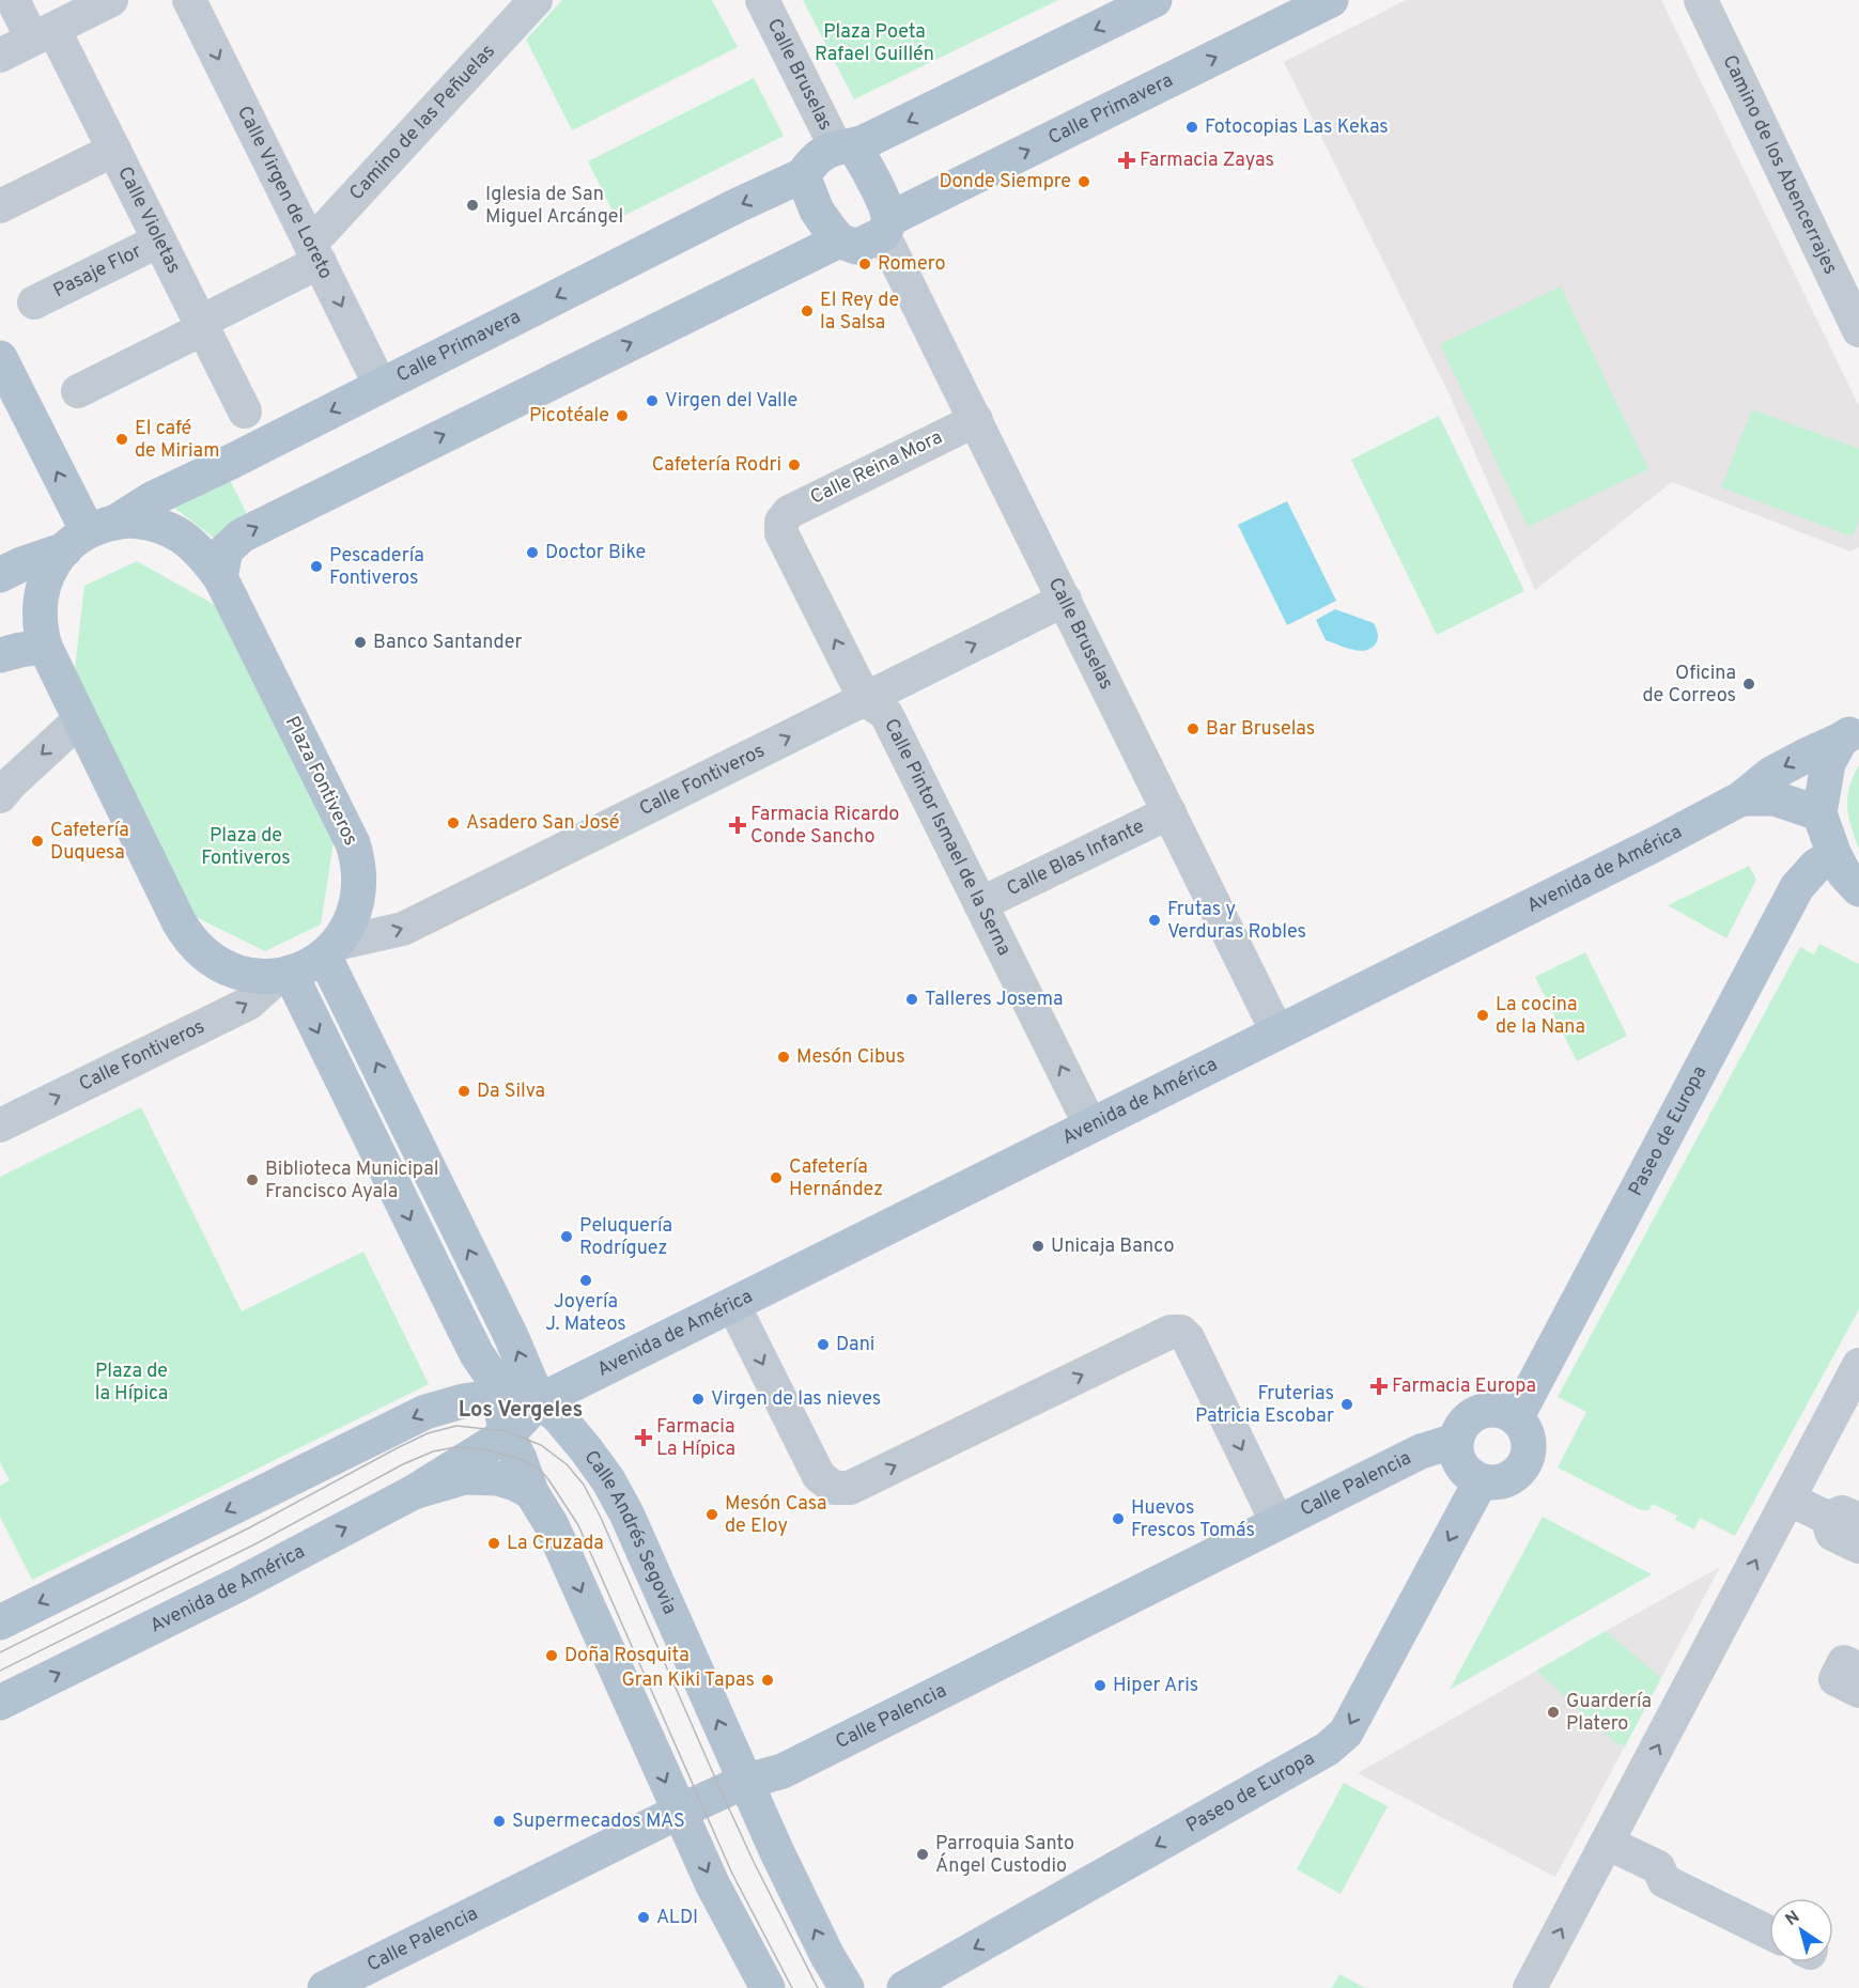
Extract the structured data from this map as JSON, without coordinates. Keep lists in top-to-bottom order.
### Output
{
  "streets": {
    "main road": [
      "Calle Primavera",
      "Plaza Fontiveros",
      "Avenida de América",
      "Paseo de Europa",
      "Calle Palencia",
      "Calle Andrés Segovia"
    ],
    "street": [
      "Calle Bruselas",
      "Camino de las Peñuelas",
      "Camino de los Abencerrajes",
      "Calle Virgen de Loreto",
      "Calle Violetas",
      "Pasaje Flor",
      "Calle Reina Mora",
      "Calle Fontiveros",
      "Calle Pintor Ismael de la Serna",
      "Calle Blas Infante"
    ]
  },
  "crossings": [
    ["Calle Bruselas", "Calle Primavera"],
    ["Calle Bruselas", "Calle Reina Mora"],
    ["Calle Bruselas", "Calle Fontiveros"],
    ["Calle Bruselas", "Calle Blas Infante"],
    ["Calle Bruselas", "Avenida de América"],
    ["Calle Primavera", "Calle Virgen de Loreto"],
    ["Calle Primavera", "Plaza Fontiveros"],
    ["Camino de las Peñuelas", "Calle Virgen de Loreto"],
    ["Camino de las Peñuelas", "Calle Violetas"],
    ["Calle Violetas", "Pasaje Flor"],
    ["Calle Reina Mora", "Calle Pintor Ismael de la Serna"],
    ["Calle Fontiveros", "Plaza Fontiveros"],
    ["Calle Fontiveros", "Calle Pintor Ismael de la Serna"],
    ["Calle Fontiveros", "Calle Andrés Segovia"],
    ["Plaza Fontiveros", "Calle Andrés Segovia"],
    ["Calle Pintor Ismael de la Serna", "Calle Blas Infante"],
    ["Calle Pintor Ismael de la Serna", "Avenida de América"],
    ["Avenida de América", "Calle Andrés Segovia"],
    ["Paseo de Europa", "Calle Palencia"],
    ["Calle Palencia", "Calle Andrés Segovia"]
  ],
  "one_way": [
    "Calle Virgen de Loreto",
    "Calle Fontiveros",
    "Calle Pintor Ismael de la Serna",
    "Paseo de Europa"
  ],
  "districts": ["Los Vergeles"],
  "parks": ["Plaza Poeta Rafael Guillén", "Plaza de Fontiveros", "Plaza de la Hípica"],
  "places": {
    "other": [
      "Fotocopias Las Kekas",
      "Donde Siempre",
      "Iglesia de San Miguel Arcángel",
      "Romero",
      "El Rey de la Salsa",
      "Virgen del Valle",
      "Picotéale",
      "El café de Miriam",
      "Cafetería Rodri",
      "Doctor Bike",
      "Pescadería Fontiveros",
      "Banco Santander",
      "Oficina de Correos",
      "Bar Bruselas",
      "Asadero San José",
      "Cafetería Duquesa",
      "Frutas y Verduras Robles",
      "Talleres Josema",
      "La cocina de la Nana",
      "Mesón Cibus",
      "Da Silva",
      "Cafetería Hernández",
      "Biblioteca Municipal Francisco Ayala",
      "Peluquería Rodríguez",
      "Unicaja Banco",
      "Joyería J. Mateos",
      "Dani",
      "Virgen de las nieves",
      "Fruterias Patricia Escobar",
      "Mesón Casa de Eloy",
      "Huevos Frescos Tomás",
      "La Cruzada",
      "Doña Rosquita",
      "Gran Kiki Tapas",
      "Hiper Aris",
      "Guardería Platero",
      "Supermecados MAS",
      "Parroquia Santo Ángel Custodio",
      "ALDI"
    ],
    "health": [
      "Farmacia Zayas",
      "Farmacia Ricardo Conde Sancho",
      "Farmacia Europa",
      "Farmacia La Hípica"
    ]
  },
  "north": "top left"
}
